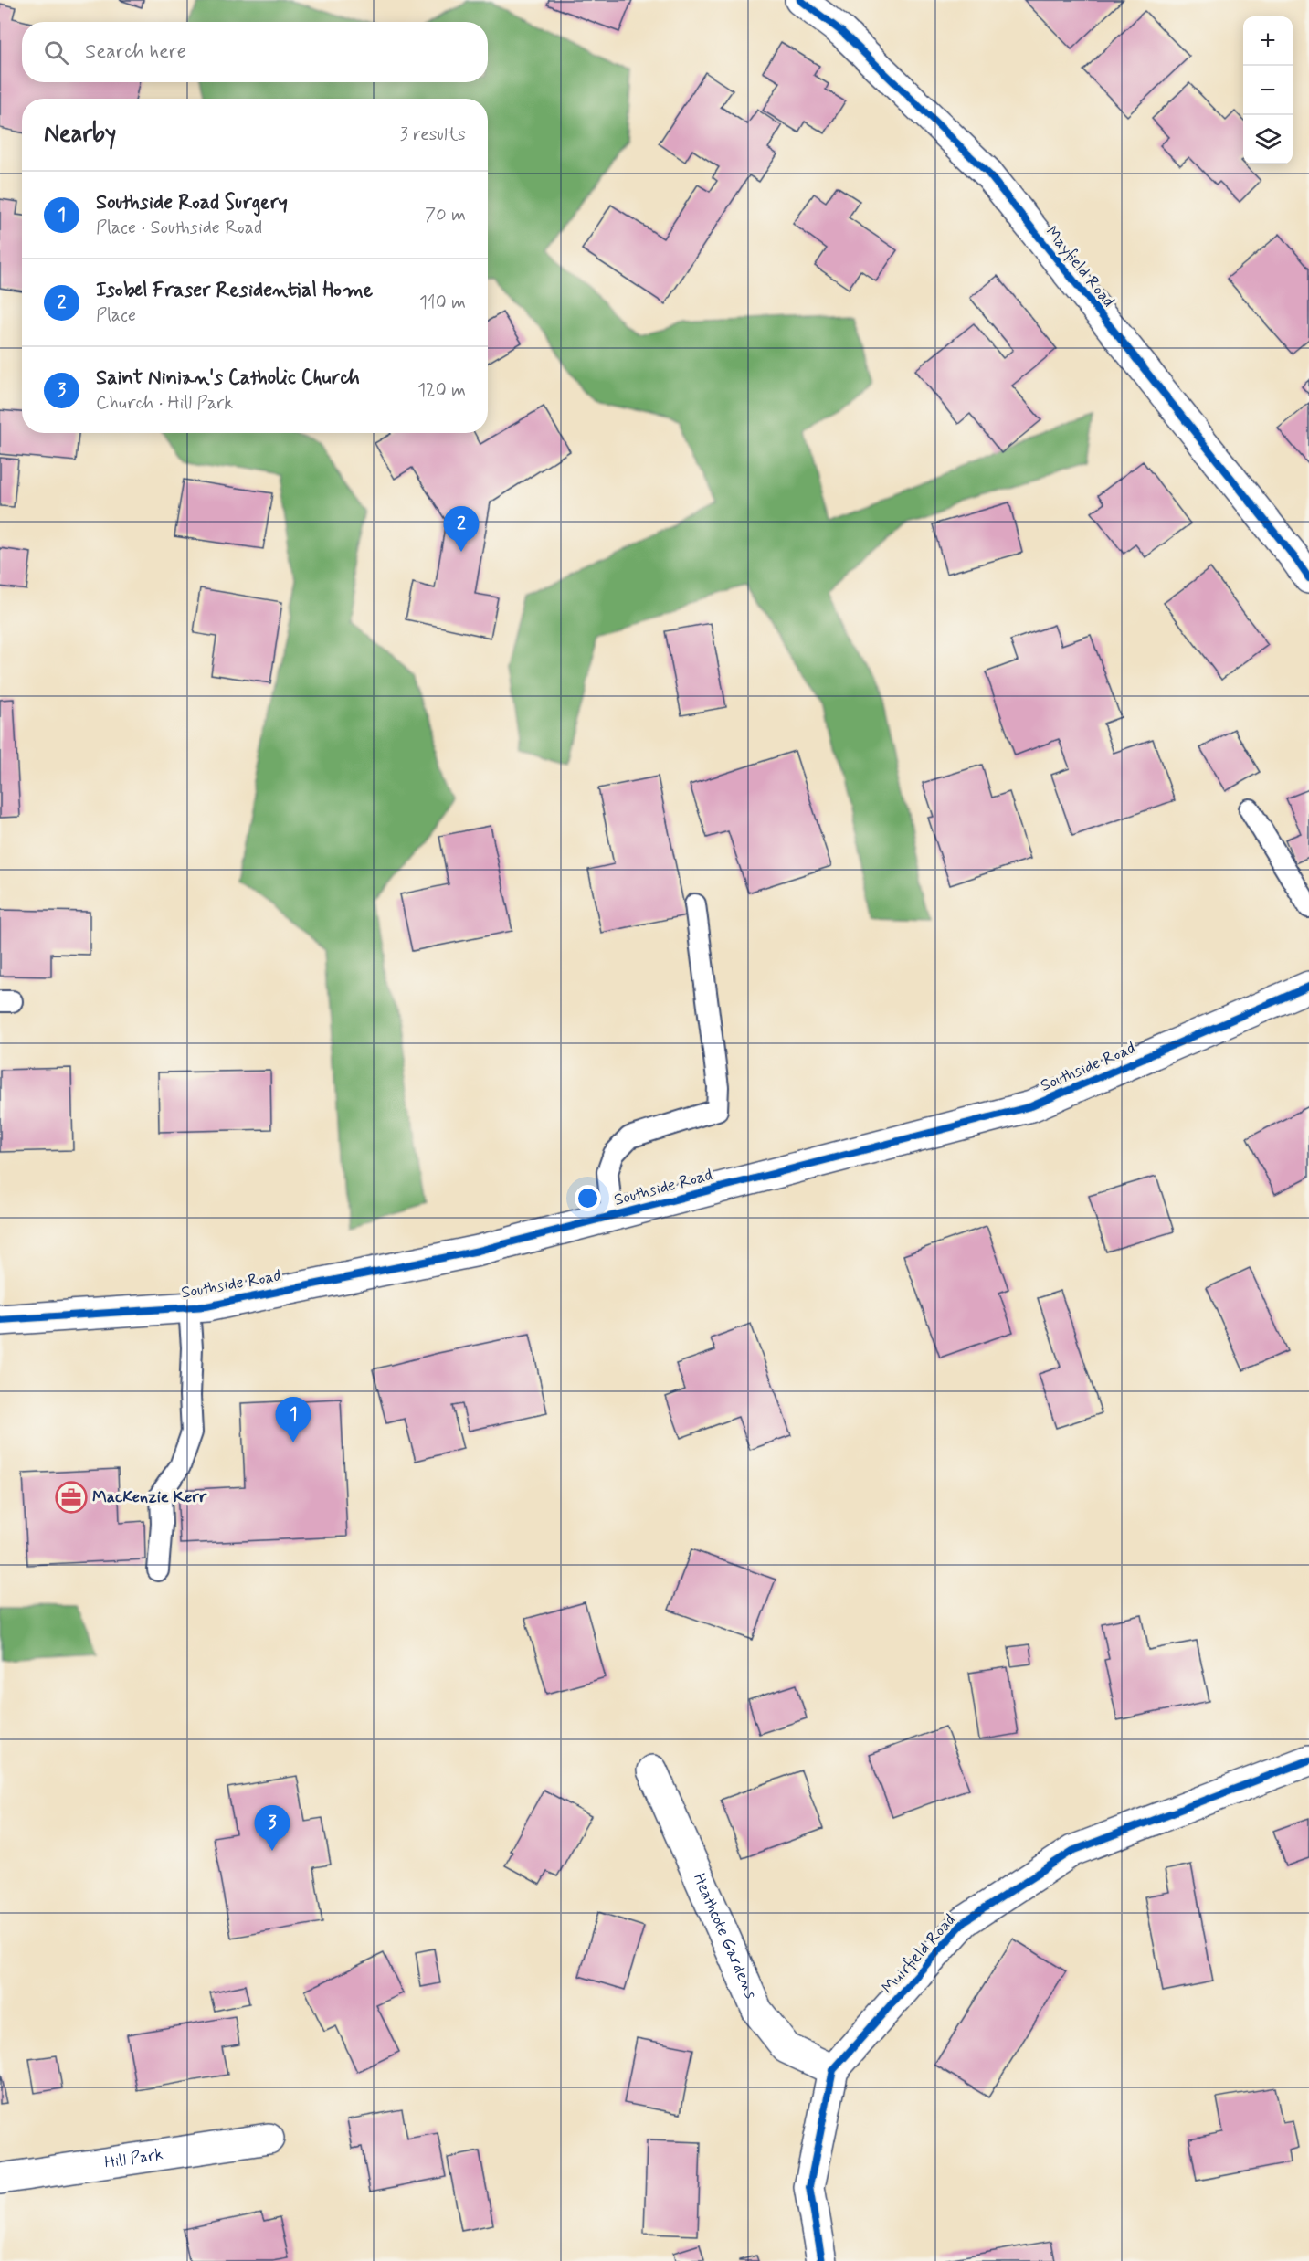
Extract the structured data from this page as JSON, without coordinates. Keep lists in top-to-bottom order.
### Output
{
  "streets": {
    "street": [
      "Mayfield Road",
      "Southside Road",
      "Heathcote Gardens",
      "Muirfield Road",
      "Hill Park"
    ]
  },
  "crossings": [
    ["Heathcote Gardens", "Muirfield Road"]
  ],
  "places": {
    "office": ["MacKenzie Kerr"]
  },
  "page": {
    "map_buttons": ["+", "−"],
    "search": "Search here",
    "heading": ["Nearby", "3 results"],
    "list": [
      {
        "mark": "1",
        "name": "Southside Road Surgery",
        "note": "Place · Southside Road",
        "value": "70 m"
      },
      {
        "mark": "2",
        "name": "Isobel Fraser Residential Home",
        "note": "Place",
        "value": "110 m"
      },
      {
        "mark": "3",
        "name": "Saint Ninian's Catholic Church",
        "note": "Church · Hill Park",
        "value": "120 m"
      }
    ],
    "pins": ["2", "1", "3"]
  }
}
